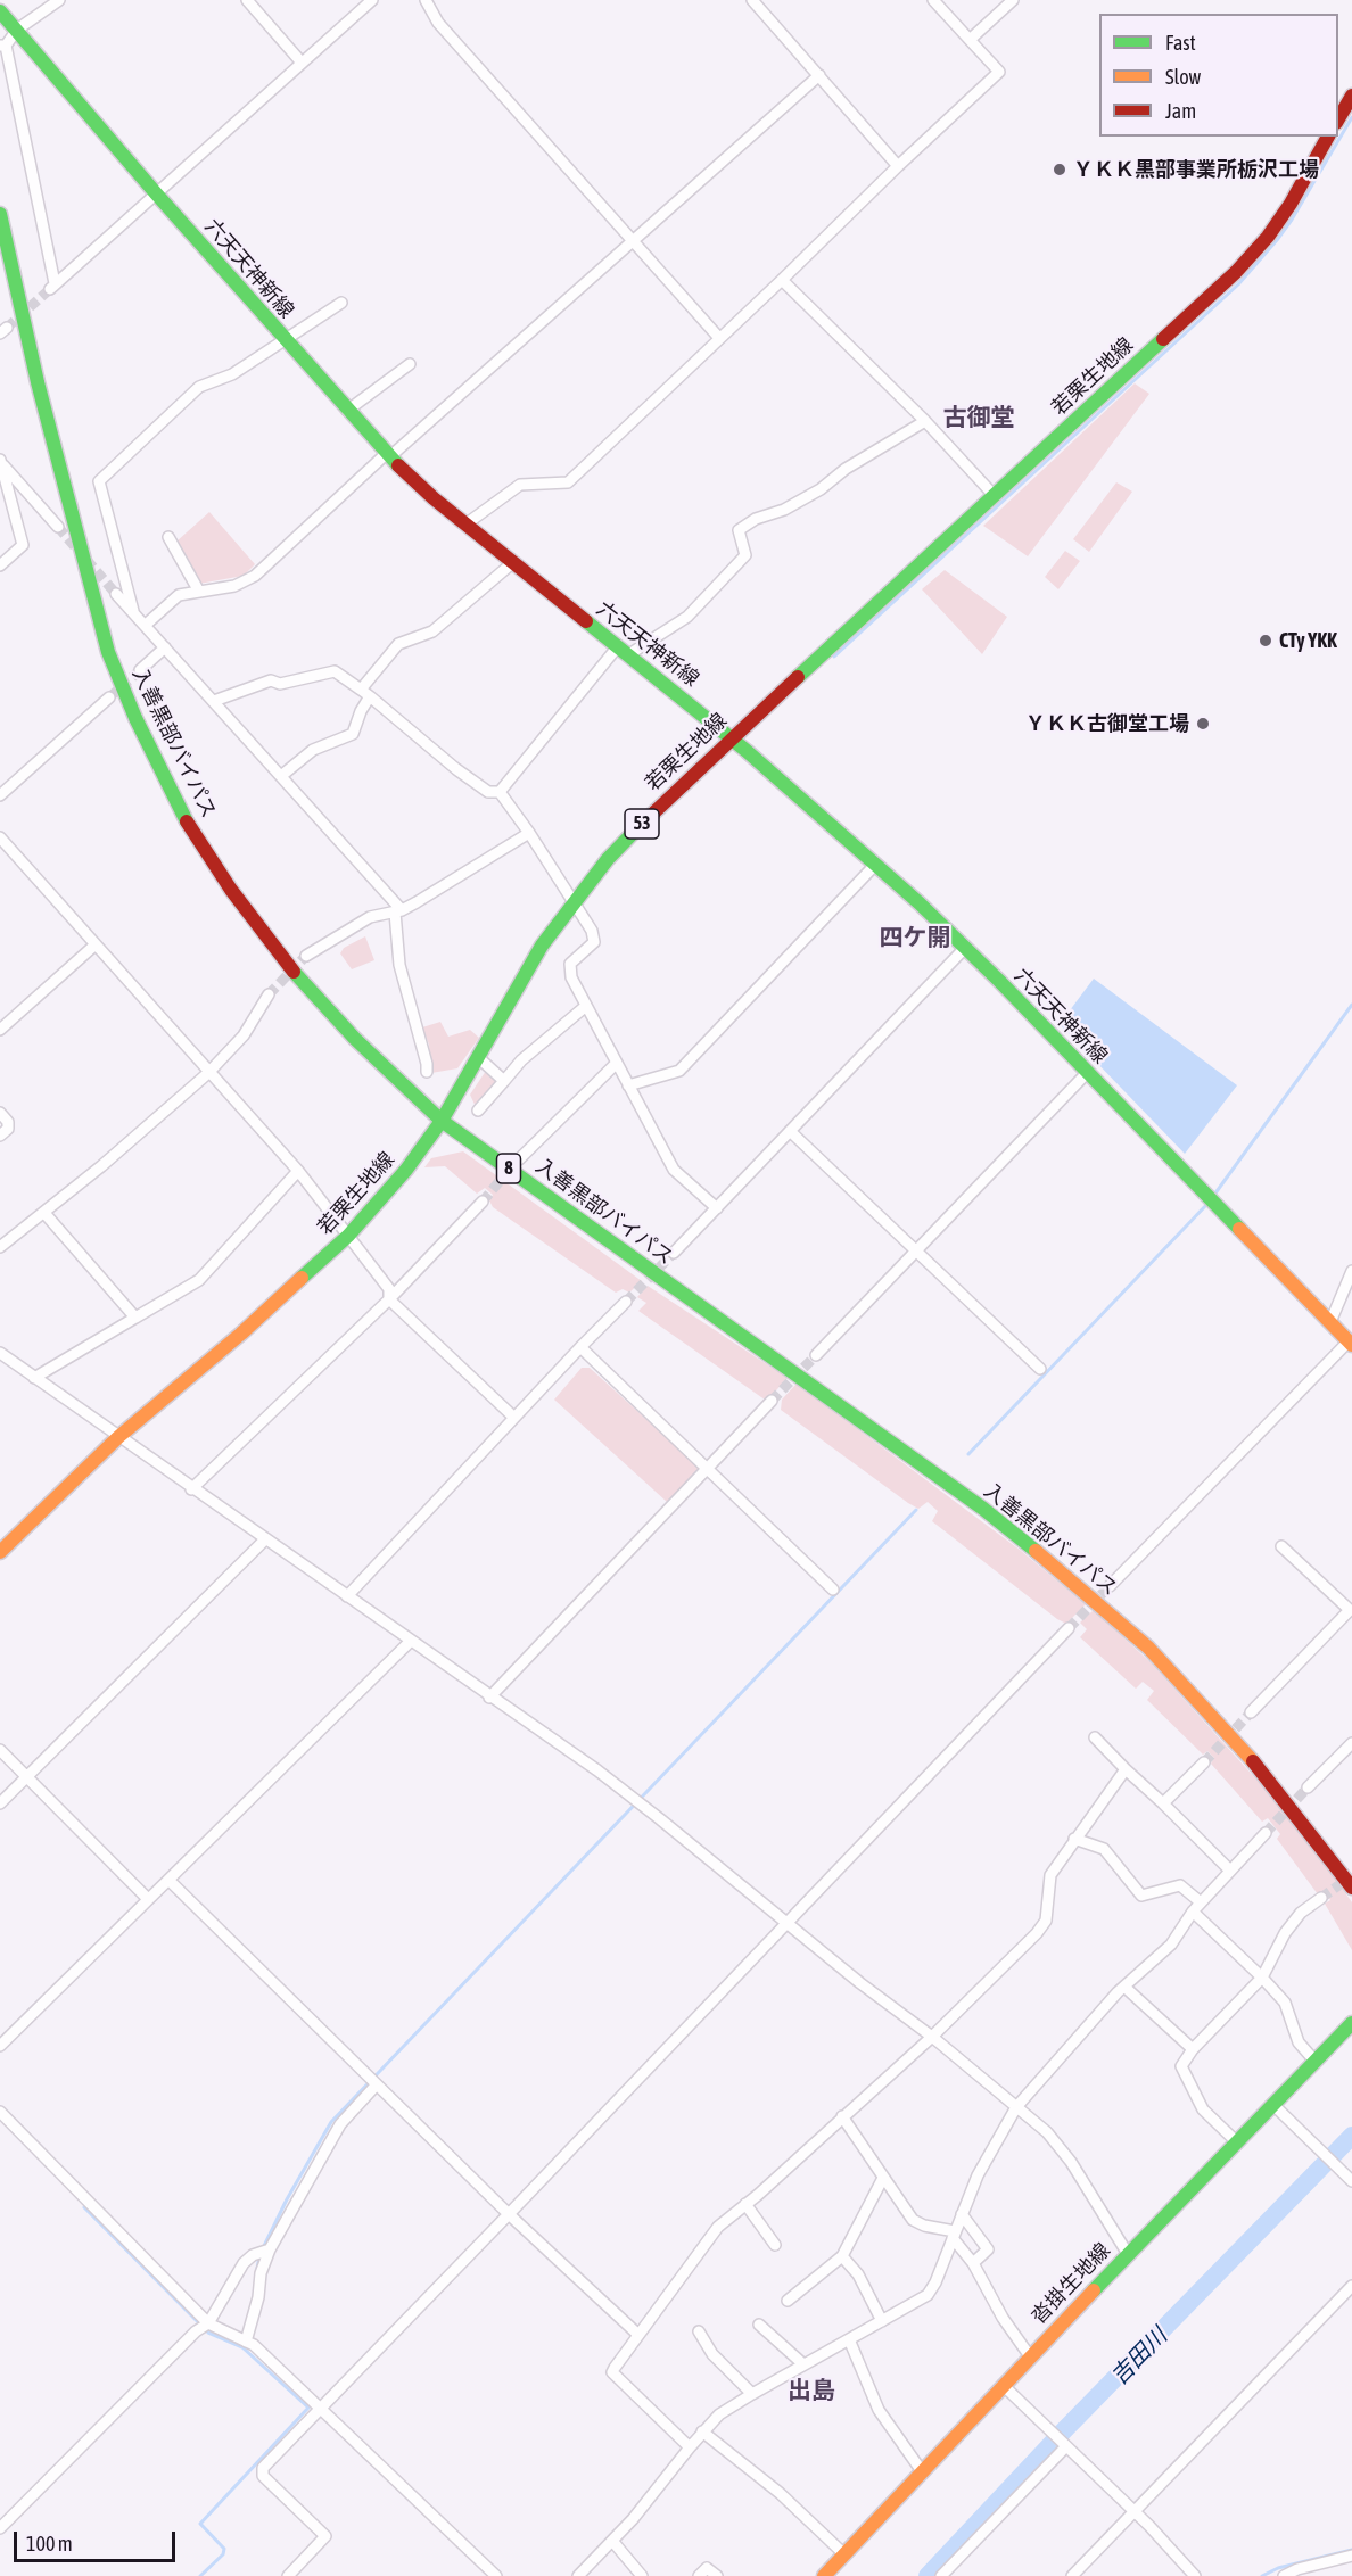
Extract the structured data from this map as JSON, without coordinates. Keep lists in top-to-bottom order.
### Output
{
  "streets": {
    "main road": [
      "六天天神新線",
      "若栗生地線",
      "入善黒部バイパス",
      "53",
      "8",
      "沓掛生地線"
    ]
  },
  "crossings": [
    ["六天天神新線", "若栗生地線"],
    ["若栗生地線", "入善黒部バイパス"]
  ],
  "districts": ["古御堂", "四ケ開", "出島"],
  "water": ["吉田川"],
  "places": ["ＹＫＫ黒部事業所栃沢工場", "CTy YKK", "ＹＫＫ古御堂工場"],
  "legend": ["Fast", "Slow", "Jam"],
  "scale_bar": "100 m"
}
